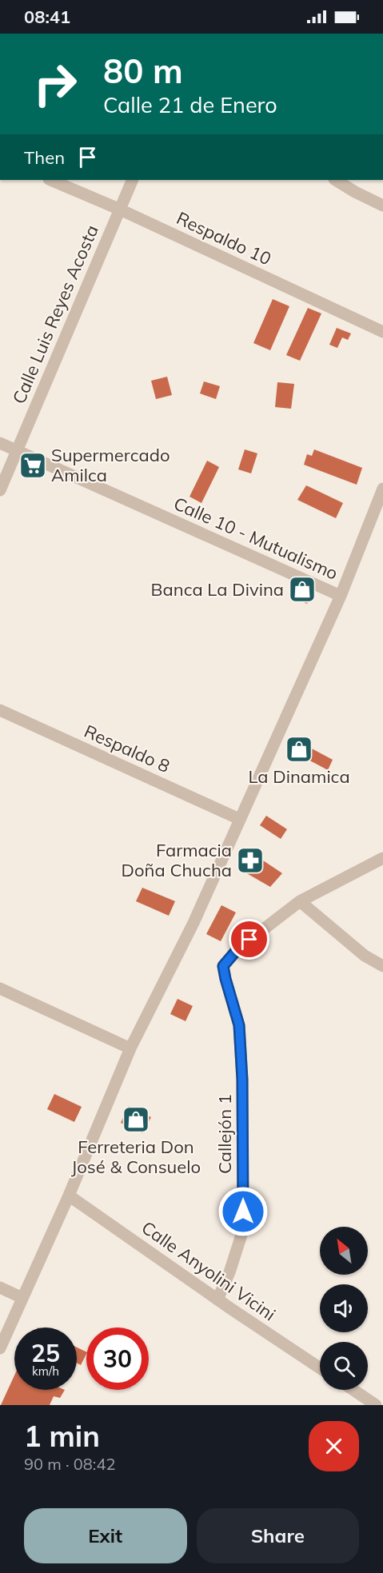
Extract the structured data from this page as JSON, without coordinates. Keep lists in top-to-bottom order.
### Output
{
  "streets": {
    "street": [
      "Respaldo 10",
      "Calle Luis Reyes Acosta",
      "Calle 10 - Mutualismo",
      "Respaldo 8",
      "Callejón 1",
      "Calle Anyolini Vicini"
    ]
  },
  "crossings": [
    ["Respaldo 10", "Calle Luis Reyes Acosta"],
    ["Calle Luis Reyes Acosta", "Calle 10 - Mutualismo"],
    ["Callejón 1", "Calle Anyolini Vicini"]
  ],
  "places": {
    "supermarket": ["Supermercado Amilca"],
    "shop": ["Banca La Divina", "La Dinamica", "Ferreteria Don José & Consuelo"],
    "pharmacy": ["Farmacia Doña Chucha"]
  },
  "north": "top left",
  "page": {
    "status": "08:41",
    "turn": ["80 m", "Calle 21 de Enero"],
    "then": "Then",
    "speed": "25 km/h",
    "limit": "30",
    "heading": ["1 min", "90 m · 08:42"],
    "buttons": ["Exit", "Share"]
  }
}
